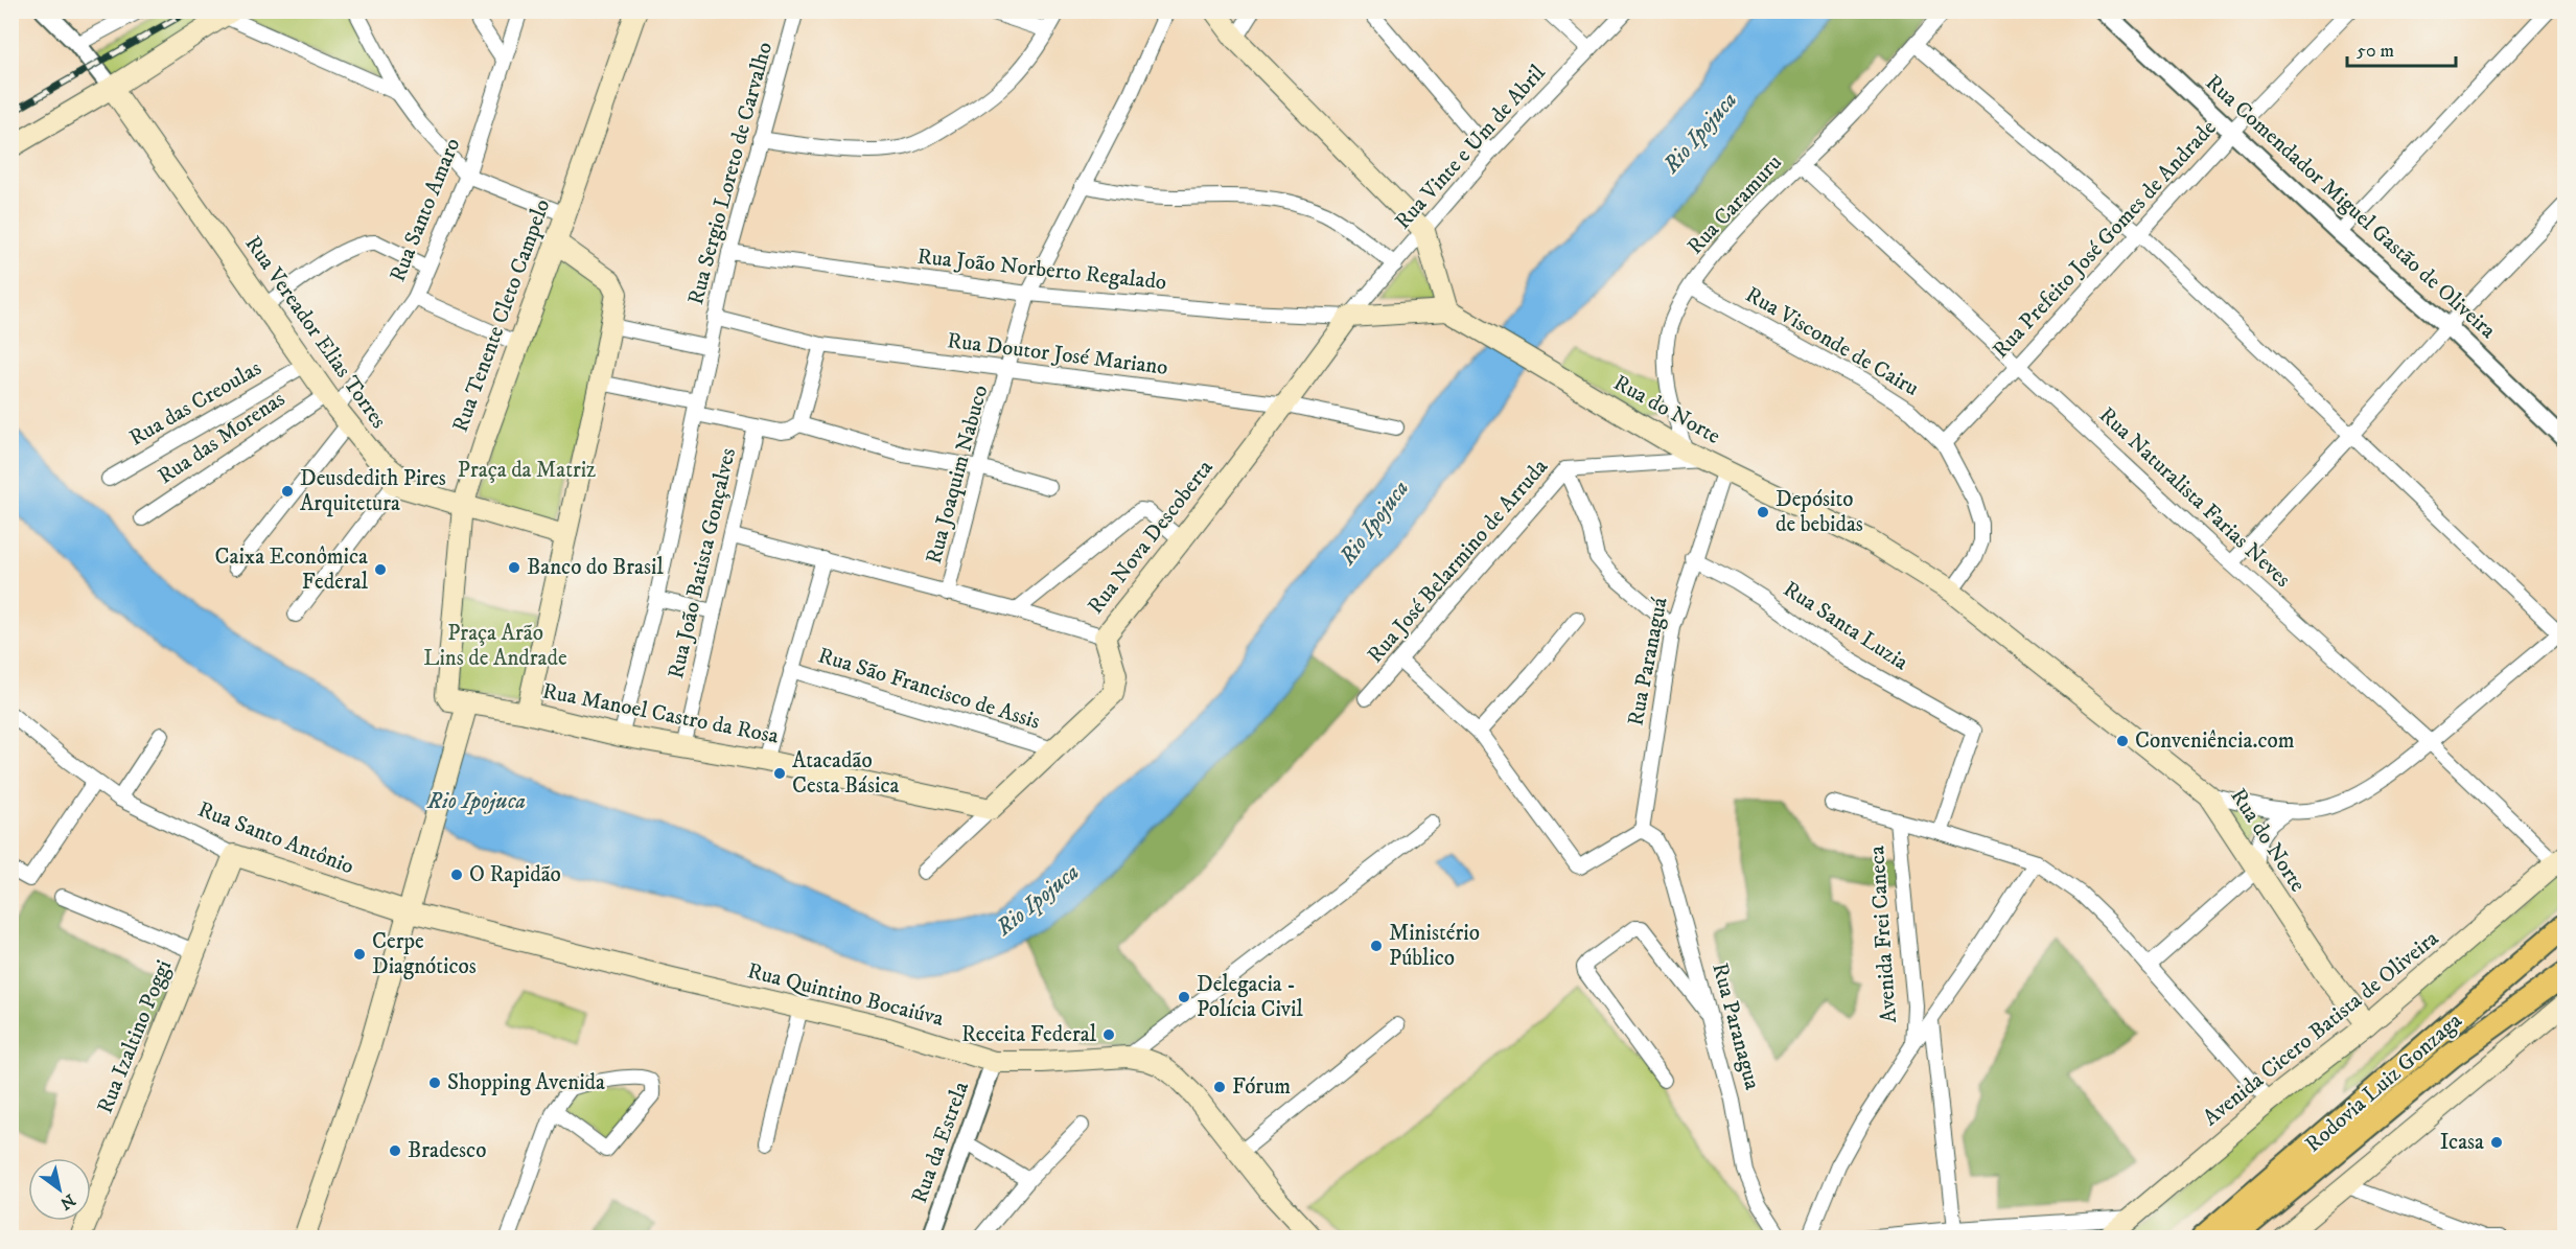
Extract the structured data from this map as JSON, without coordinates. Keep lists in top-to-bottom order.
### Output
{
  "streets": {
    "highway": ["Rodovia Luiz Gonzaga"],
    "main road": [
      "Rua Tenente Cleto Campelo",
      "Rua Vereador Elias Torres",
      "Rua do Norte",
      "Rua Nova Descoberta",
      "Rua Manoel Castro da Rosa",
      "Rua Santo Antônio",
      "Rua Quintino Bocaiúva",
      "Avenida Cicero Batista de Oliveira",
      "Rua Izaltino Poggi"
    ],
    "street": [
      "Rua Vinte e Um de Abril",
      "Rua Sergio Loreto de Carvalho",
      "Rua Caramuru",
      "Rua Comendador Miguel Gastão de Oliveira",
      "Rua Santo Amaro",
      "Rua Prefeito José Gomes de Andrade",
      "Rua João Norberto Regalado",
      "Rua Visconde de Cairu",
      "Rua Doutor José Mariano",
      "Rua das Creoulas",
      "Rua das Morenas",
      "Rua Joaquim Nabuco",
      "Rua Naturalista Farias Neves",
      "Rua José Belarmino de Arruda",
      "Rua João Batista Gonçalves",
      "Rua Santa Luzia",
      "Rua Paranaguá",
      "Rua São Francisco de Assis",
      "Avenida Frei Caneca",
      "Rua Paranagua",
      "Rua da Estrela"
    ]
  },
  "crossings": [
    ["Rua Vinte e Um de Abril", "Rua João Norberto Regalado"],
    ["Rua Vinte e Um de Abril", "Rua Nova Descoberta"],
    ["Rua Sergio Loreto de Carvalho", "Rua João Norberto Regalado"],
    ["Rua Sergio Loreto de Carvalho", "Rua Doutor José Mariano"],
    ["Rua Sergio Loreto de Carvalho", "Rua Manoel Castro da Rosa"],
    ["Rua Caramuru", "Rua Visconde de Cairu"],
    ["Rua Caramuru", "Rua do Norte"],
    ["Rua Caramuru", "Rua Naturalista Farias Neves"],
    ["Rua Caramuru", "Rua José Belarmino de Arruda"],
    ["Rua Comendador Miguel Gastão de Oliveira", "Rua Prefeito José Gomes de Andrade"],
    ["Rua Santo Amaro", "Rua Vereador Elias Torres"],
    ["Rua Santo Amaro", "Rua das Morenas"],
    ["Rua Prefeito José Gomes de Andrade", "Rua Visconde de Cairu"],
    ["Rua Prefeito José Gomes de Andrade", "Rua Naturalista Farias Neves"],
    ["Rua João Norberto Regalado", "Rua Joaquim Nabuco"],
    ["Rua João Norberto Regalado", "Rua Nova Descoberta"],
    ["Rua Tenente Cleto Campelo", "Rua Manoel Castro da Rosa"],
    ["Rua Vereador Elias Torres", "Rua das Creoulas"],
    ["Rua Vereador Elias Torres", "Rua das Morenas"],
    ["Rua Doutor José Mariano", "Rua Joaquim Nabuco"],
    ["Rua Doutor José Mariano", "Rua Nova Descoberta"],
    ["Rua do Norte", "Rua José Belarmino de Arruda"],
    ["Rua do Norte", "Rua Paranaguá"],
    ["Rua do Norte", "Avenida Cicero Batista de Oliveira"],
    ["Rua Joaquim Nabuco", "Rua Nova Descoberta"],
    ["Rua Joaquim Nabuco", "Rua João Batista Gonçalves"],
    ["Rua Naturalista Farias Neves", "Avenida Cicero Batista de Oliveira"],
    ["Rua Nova Descoberta", "Rua São Francisco de Assis"],
    ["Rua Nova Descoberta", "Rua Manoel Castro da Rosa"],
    ["Rua João Batista Gonçalves", "Rua Manoel Castro da Rosa"],
    ["Rua Santa Luzia", "Rua Paranaguá"],
    ["Rua Paranaguá", "Rua Paranagua"],
    ["Rua Santo Antônio", "Rua Quintino Bocaiúva"],
    ["Rua Santo Antônio", "Rua Izaltino Poggi"],
    ["Rua Quintino Bocaiúva", "Rua da Estrela"]
  ],
  "water": ["Rio Ipojuca"],
  "parks": ["Praça da Matriz", "Praça Arão Lins de Andrade"],
  "places": [
    "Deusdedith Pires Arquitetura",
    "Depósito de bebidas",
    "Banco do Brasil",
    "Caixa Econômica Federal",
    "Conveniência.com",
    "Atacadão Cesta Básica",
    "O Rapidão",
    "Ministério Público",
    "Cerpe Diagnóticos",
    "Delegacia - Polícia Civil",
    "Receita Federal",
    "Shopping Avenida",
    "Fórum",
    "Icasa",
    "Bradesco"
  ],
  "scale_bar": "50 m",
  "north": "bottom right"
}
